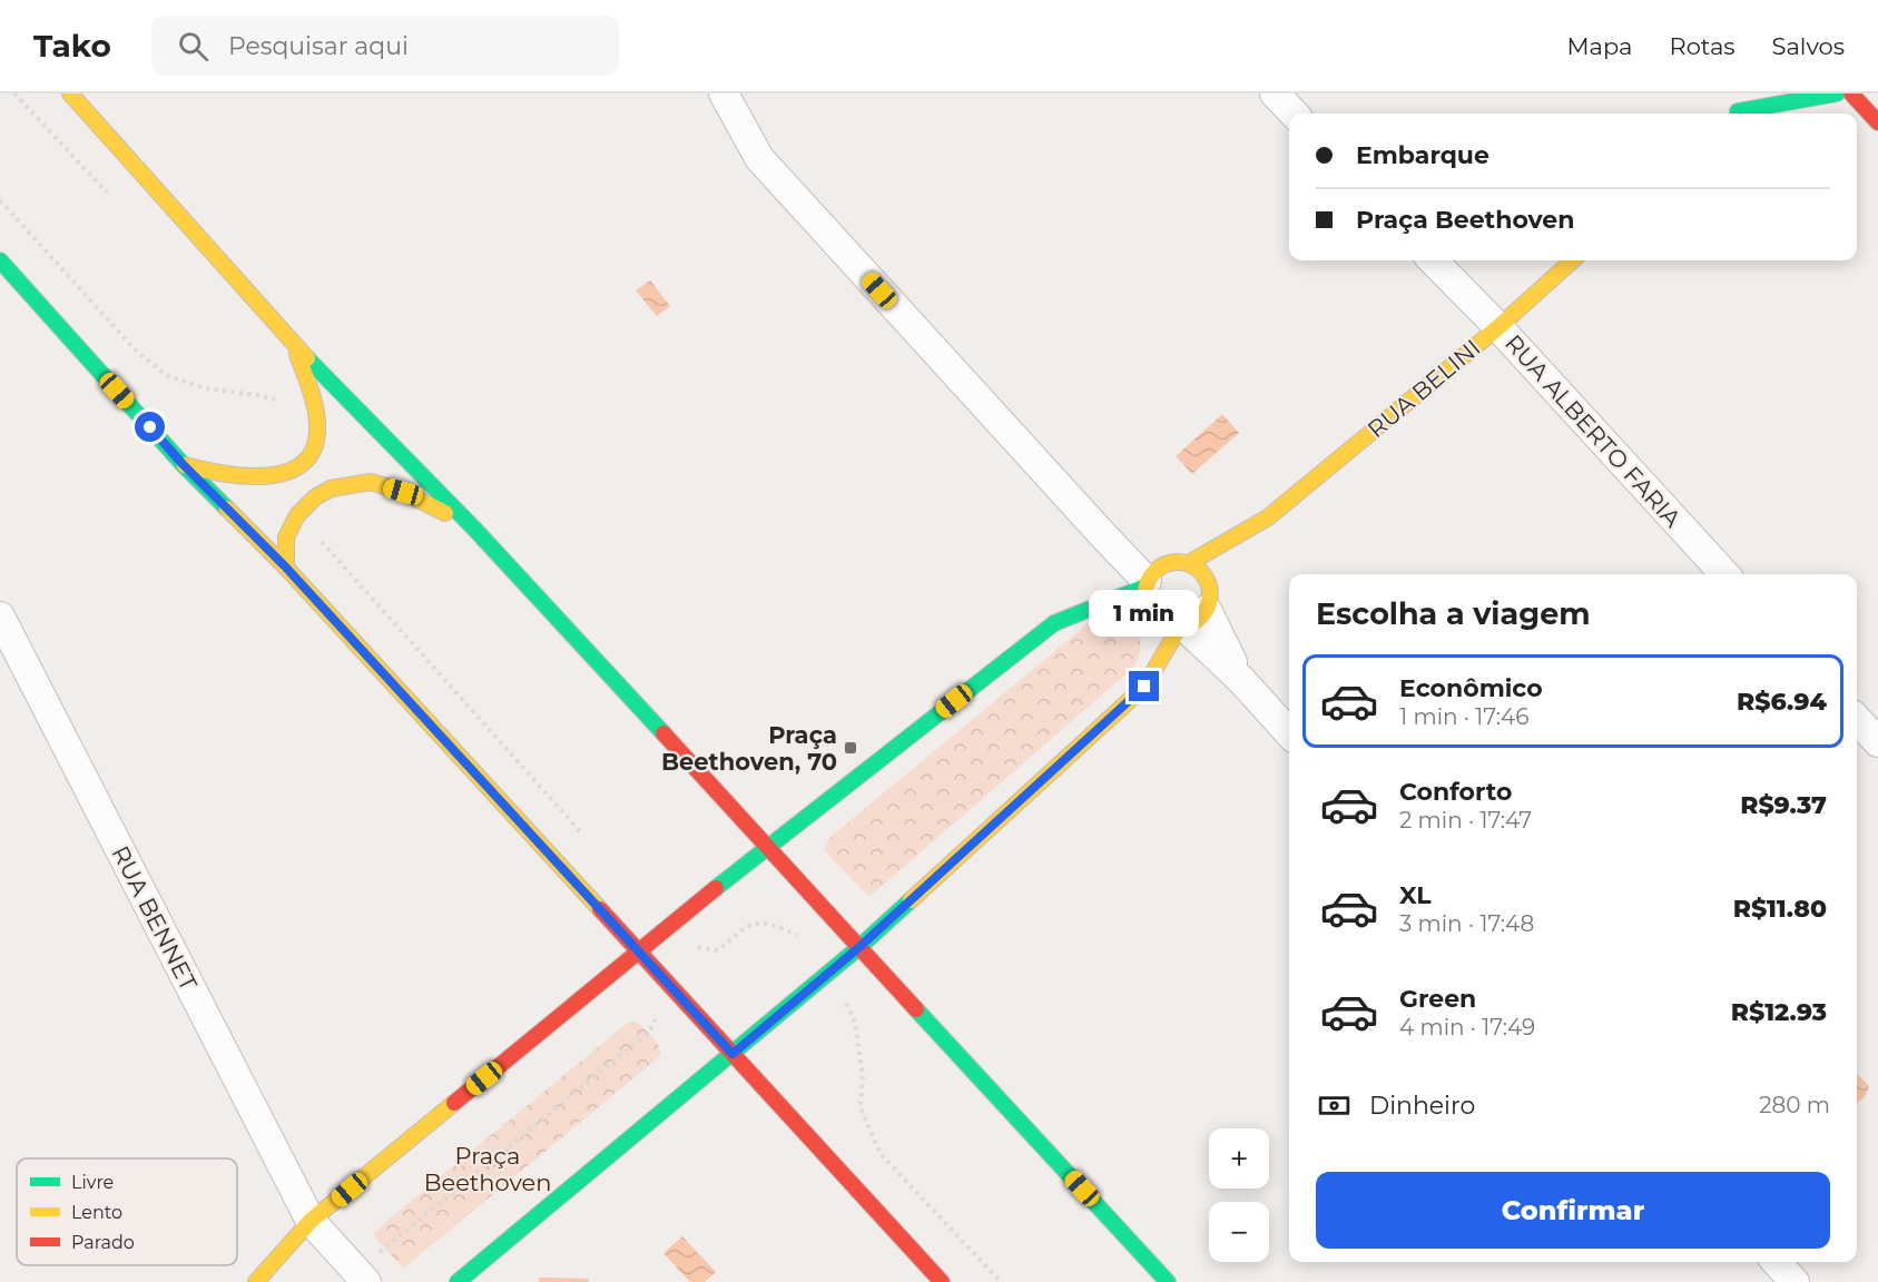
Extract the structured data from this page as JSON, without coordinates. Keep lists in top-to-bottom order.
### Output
{
  "streets": {
    "main road": ["RUA BELINI"],
    "street": ["RUA ALBERTO FARIA", "RUA BENNET"]
  },
  "crossings": [
    ["RUA BELINI", "RUA ALBERTO FARIA"]
  ],
  "parks": ["Praça Beethoven"],
  "places": {
    "transit": ["Praça Beethoven, 70"]
  },
  "legend": ["Livre", "Lento", "Parado"],
  "page": {
    "header": "Tako",
    "search": "Pesquisar aqui",
    "nav": ["Mapa", "Rotas", "Salvos"],
    "banner": ["Embarque", "Praça Beethoven"],
    "heading": "Escolha a viagem",
    "bubble": "1 min",
    "list": [
      {
        "name": "Econômico",
        "note": "1 min · 17:46",
        "value": "R$6.94"
      },
      {
        "name": "Conforto",
        "note": "2 min · 17:47",
        "value": "R$9.37"
      },
      {
        "name": "XL",
        "note": "3 min · 17:48",
        "value": "R$11.80"
      },
      {
        "name": "Green",
        "note": "4 min · 17:49",
        "value": "R$12.93"
      }
    ],
    "pay": ["Dinheiro", "280 m"],
    "map_buttons": ["+", "−"],
    "buttons": "Confirmar"
  }
}
